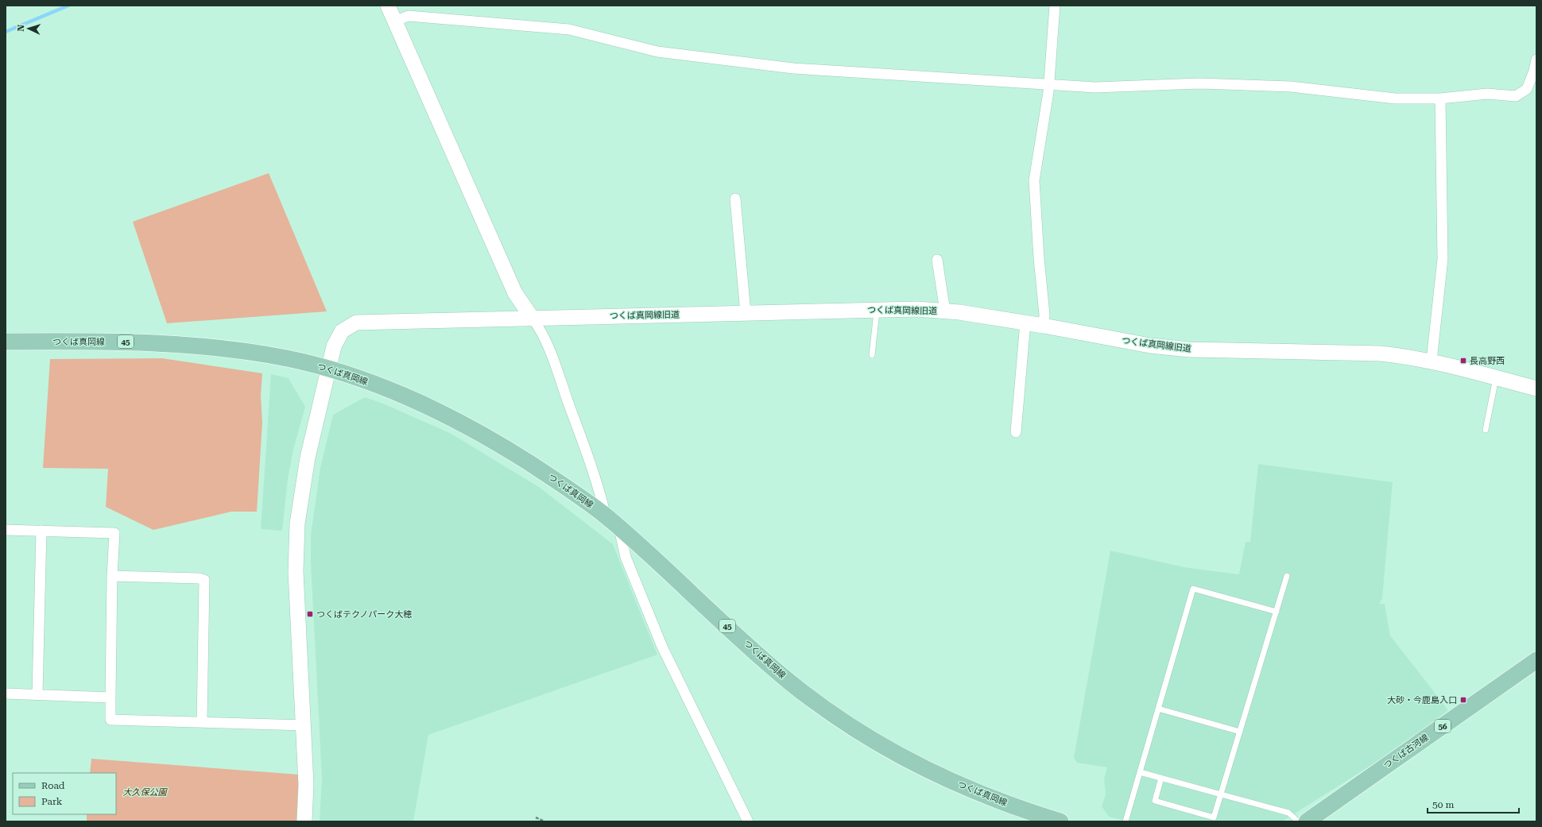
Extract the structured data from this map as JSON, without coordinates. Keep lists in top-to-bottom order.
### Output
{
  "streets": {
    "main road": [
      "つくば真岡線",
      "45",
      "56",
      "つくば古河線"
    ],
    "street": ["つくば真岡線旧道"]
  },
  "crossings": [
    ["つくば真岡線旧道", "つくば真岡線"]
  ],
  "parks": ["大久保公園"],
  "places": {
    "transit": ["長高野西", "つくばテクノパーク大穂", "大砂・今鹿島入口"]
  },
  "legend": ["Road", "Park"],
  "scale_bar": "50 m",
  "north": "left"
}
